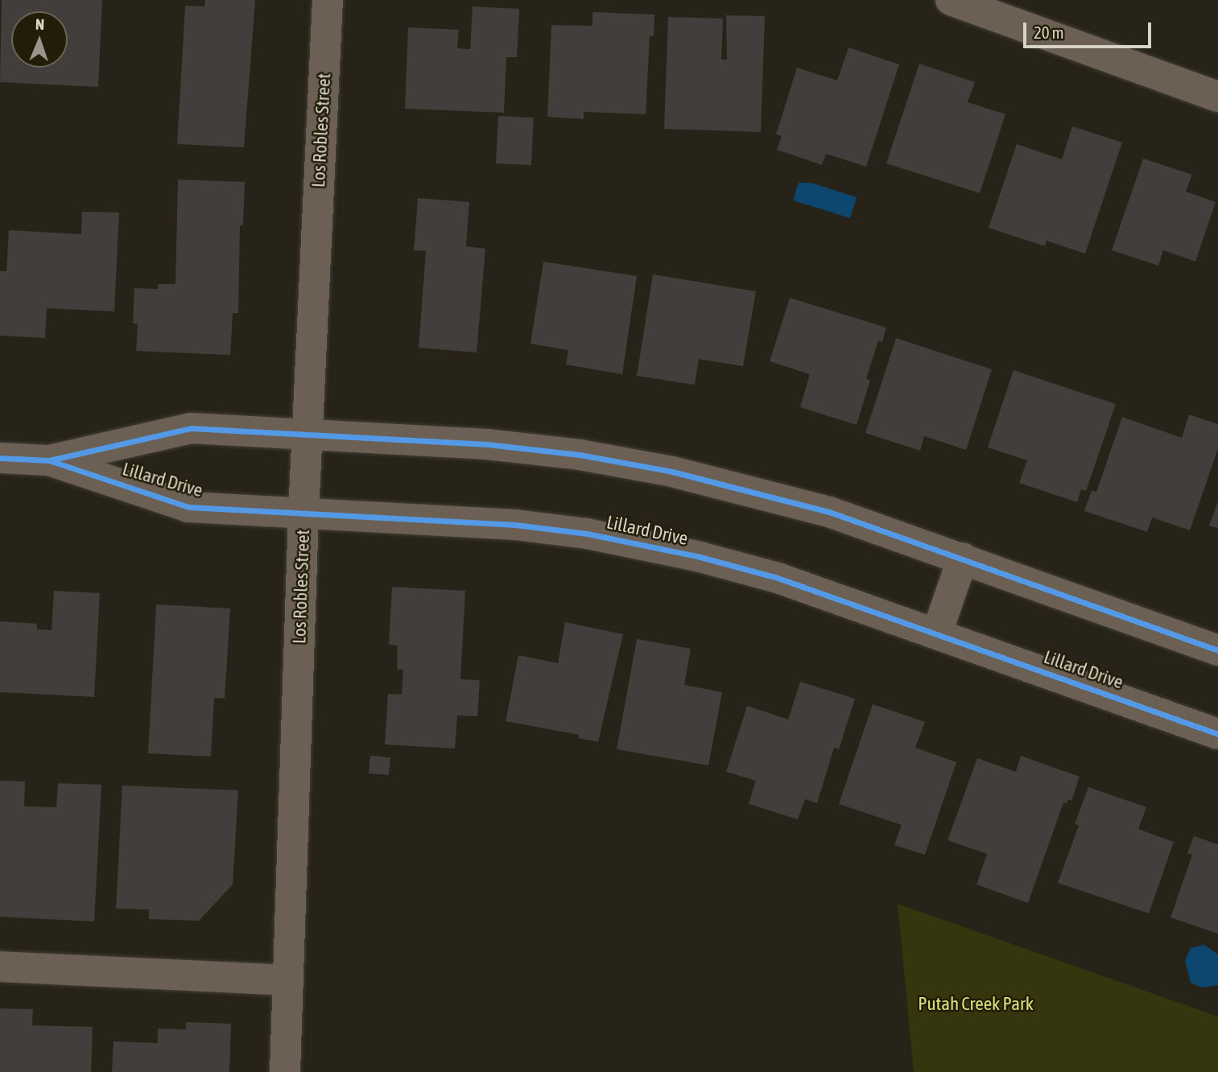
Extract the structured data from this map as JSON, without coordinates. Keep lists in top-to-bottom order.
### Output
{
  "streets": {
    "street": ["Los Robles Street", "Lillard Drive"]
  },
  "crossings": [
    ["Los Robles Street", "Lillard Drive"]
  ],
  "parks": ["Putah Creek Park"],
  "scale_bar": "20 m",
  "north": "top"
}
